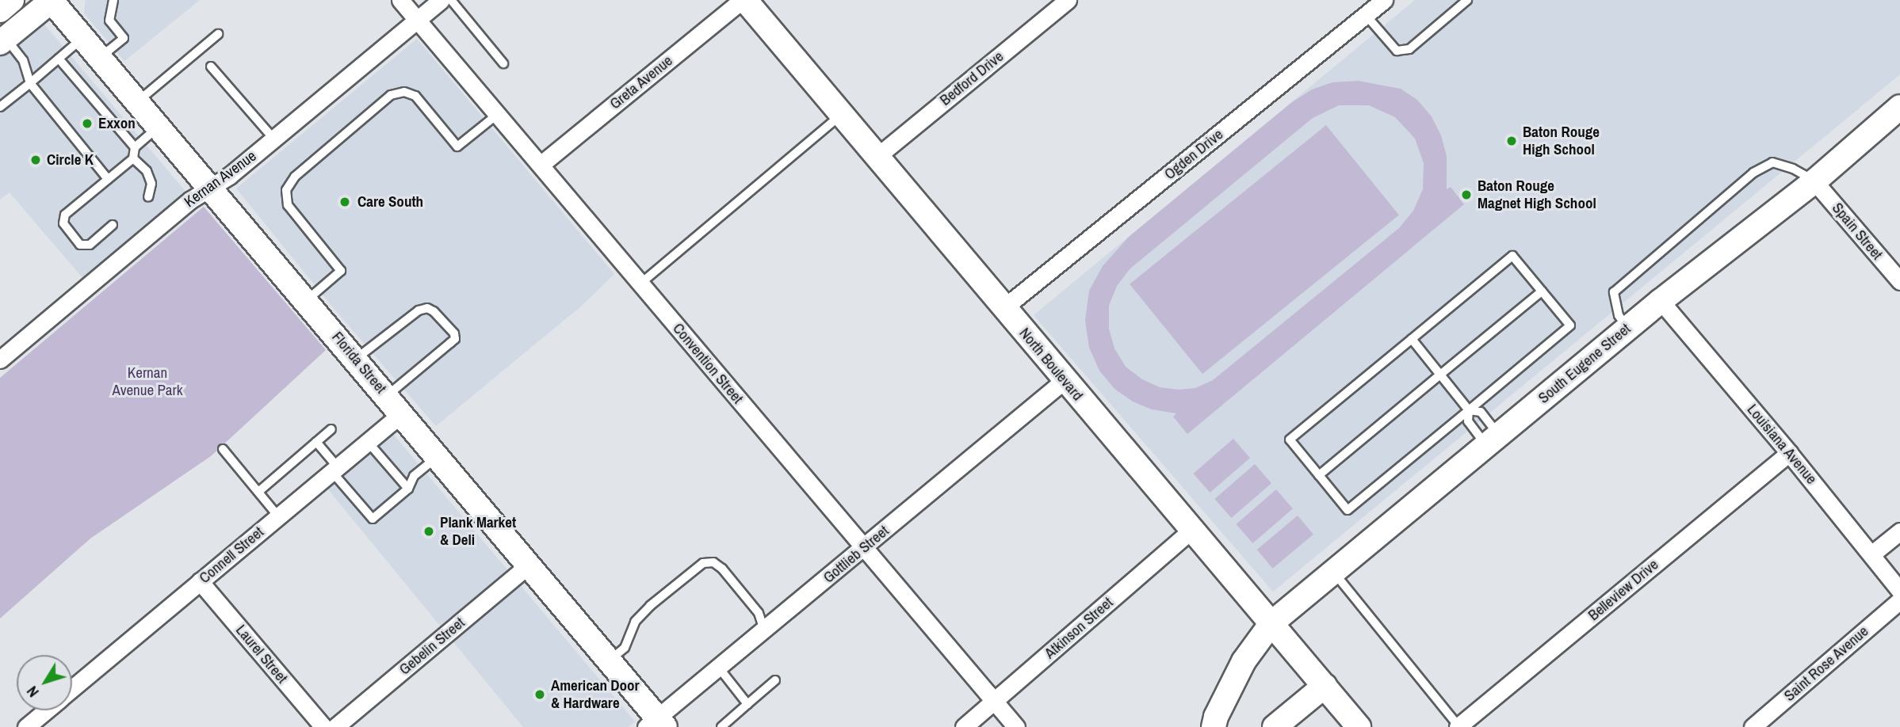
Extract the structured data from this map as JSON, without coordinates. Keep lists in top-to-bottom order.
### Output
{
  "streets": {
    "street": [
      "Bedford Drive",
      "Greta Avenue",
      "Ogden Drive",
      "Kernan Avenue",
      "Spain Street",
      "Florida Street",
      "Convention Street",
      "South Eugene Street",
      "North Boulevard",
      "Louisiana Avenue",
      "Gottlieb Street",
      "Connell Street",
      "Belleview Drive",
      "Atkinson Street",
      "Gebelin Street",
      "Laurel Street",
      "Saint Rose Avenue"
    ]
  },
  "crossings": [
    ["Bedford Drive", "North Boulevard"],
    ["Greta Avenue", "Convention Street"],
    ["Greta Avenue", "North Boulevard"],
    ["Ogden Drive", "North Boulevard"],
    ["Kernan Avenue", "Florida Street"],
    ["Kernan Avenue", "Convention Street"],
    ["Spain Street", "South Eugene Street"],
    ["Florida Street", "Gottlieb Street"],
    ["Florida Street", "Connell Street"],
    ["Florida Street", "Gebelin Street"],
    ["Convention Street", "Gottlieb Street"],
    ["Convention Street", "Atkinson Street"],
    ["South Eugene Street", "North Boulevard"],
    ["South Eugene Street", "Louisiana Avenue"],
    ["North Boulevard", "Gottlieb Street"],
    ["North Boulevard", "Atkinson Street"],
    ["Louisiana Avenue", "Belleview Drive"],
    ["Connell Street", "Laurel Street"]
  ],
  "parks": ["Kernan Avenue Park"],
  "places": [
    "Exxon",
    "Baton Rouge High School",
    "Circle K",
    "Baton Rouge Magnet High School",
    "Care South",
    "Plank Market & Deli",
    "American Door & Hardware"
  ],
  "north": "bottom left"
}
